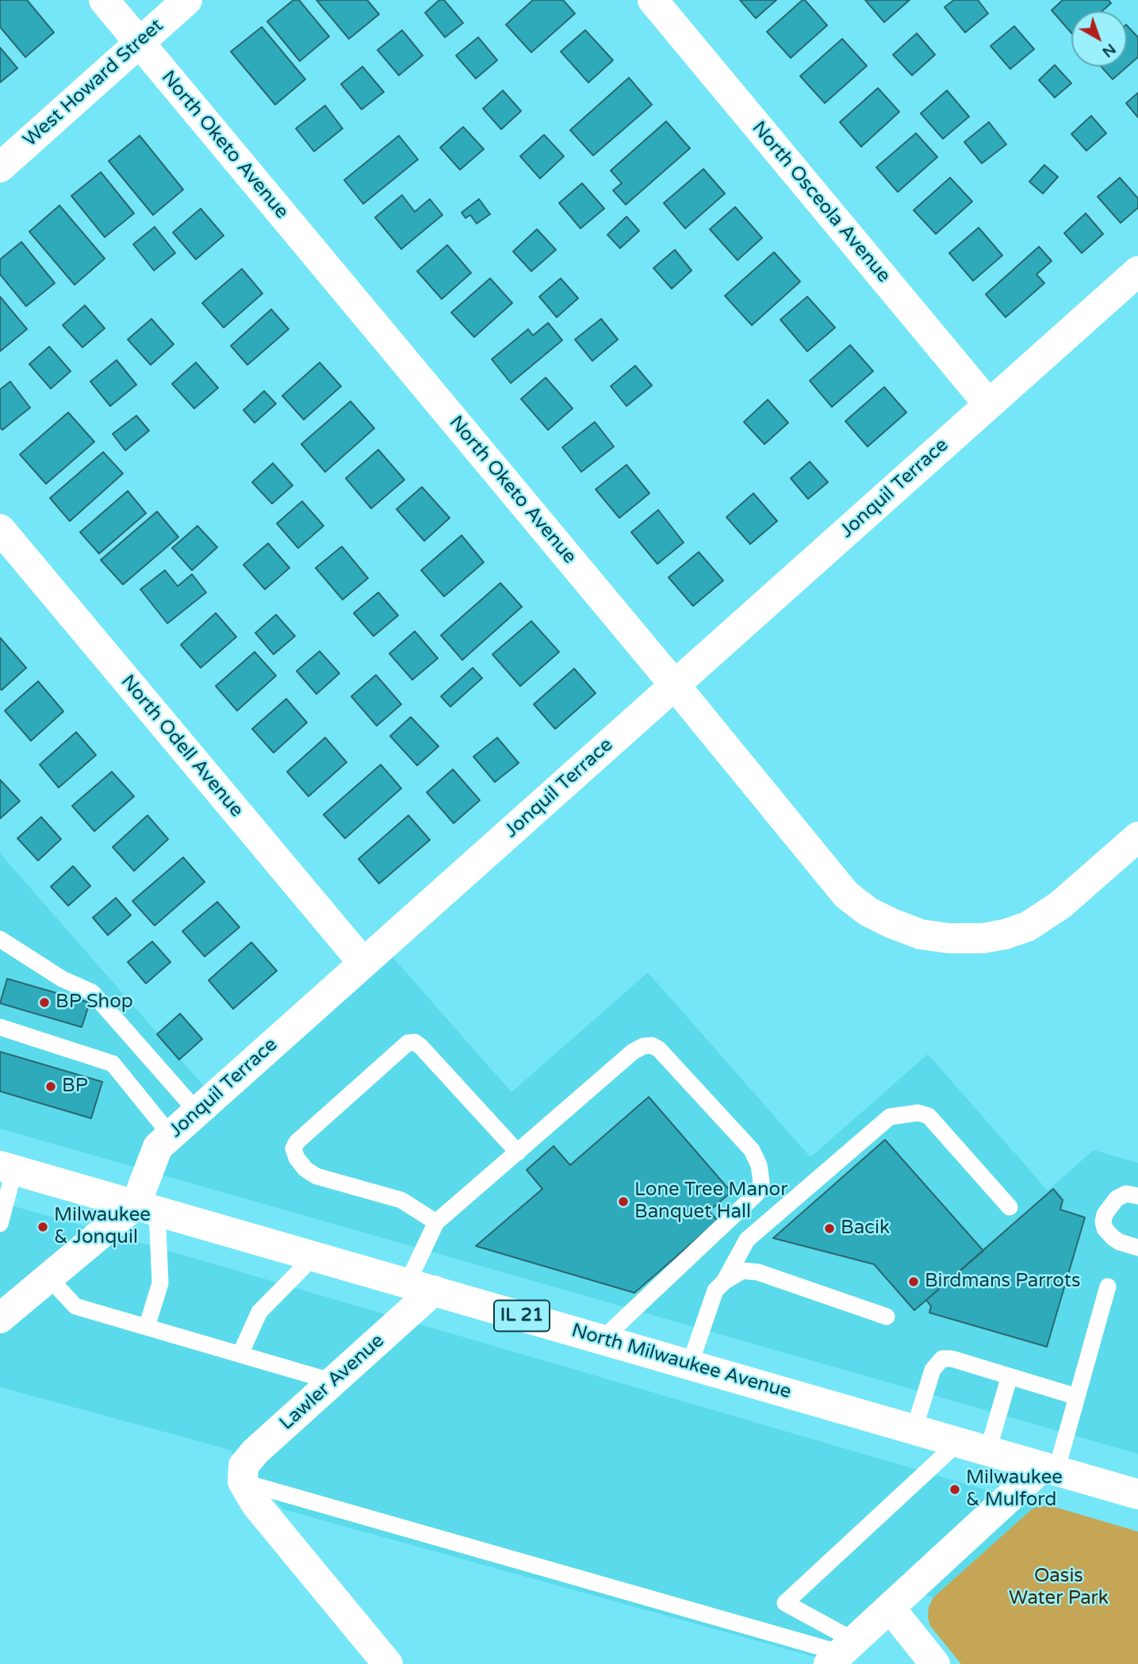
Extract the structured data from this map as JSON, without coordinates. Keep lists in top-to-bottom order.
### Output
{
  "streets": {
    "street": [
      "West Howard Street",
      "North Oketo Avenue",
      "North Osceola Avenue",
      "Jonquil Terrace",
      "North Odell Avenue",
      "IL 21",
      "North Milwaukee Avenue",
      "Lawler Avenue"
    ]
  },
  "crossings": [
    ["West Howard Street", "North Oketo Avenue"],
    ["North Oketo Avenue", "Jonquil Terrace"],
    ["North Osceola Avenue", "Jonquil Terrace"],
    ["Jonquil Terrace", "North Odell Avenue"],
    ["Jonquil Terrace", "North Milwaukee Avenue"],
    ["North Milwaukee Avenue", "Lawler Avenue"]
  ],
  "parks": ["Oasis Water Park"],
  "places": [
    "BP Shop",
    "BP",
    "Lone Tree Manor Banquet Hall",
    "Milwaukee & Jonquil",
    "Bacik",
    "Birdmans Parrots",
    "Milwaukee & Mulford"
  ],
  "north": "bottom right"
}
